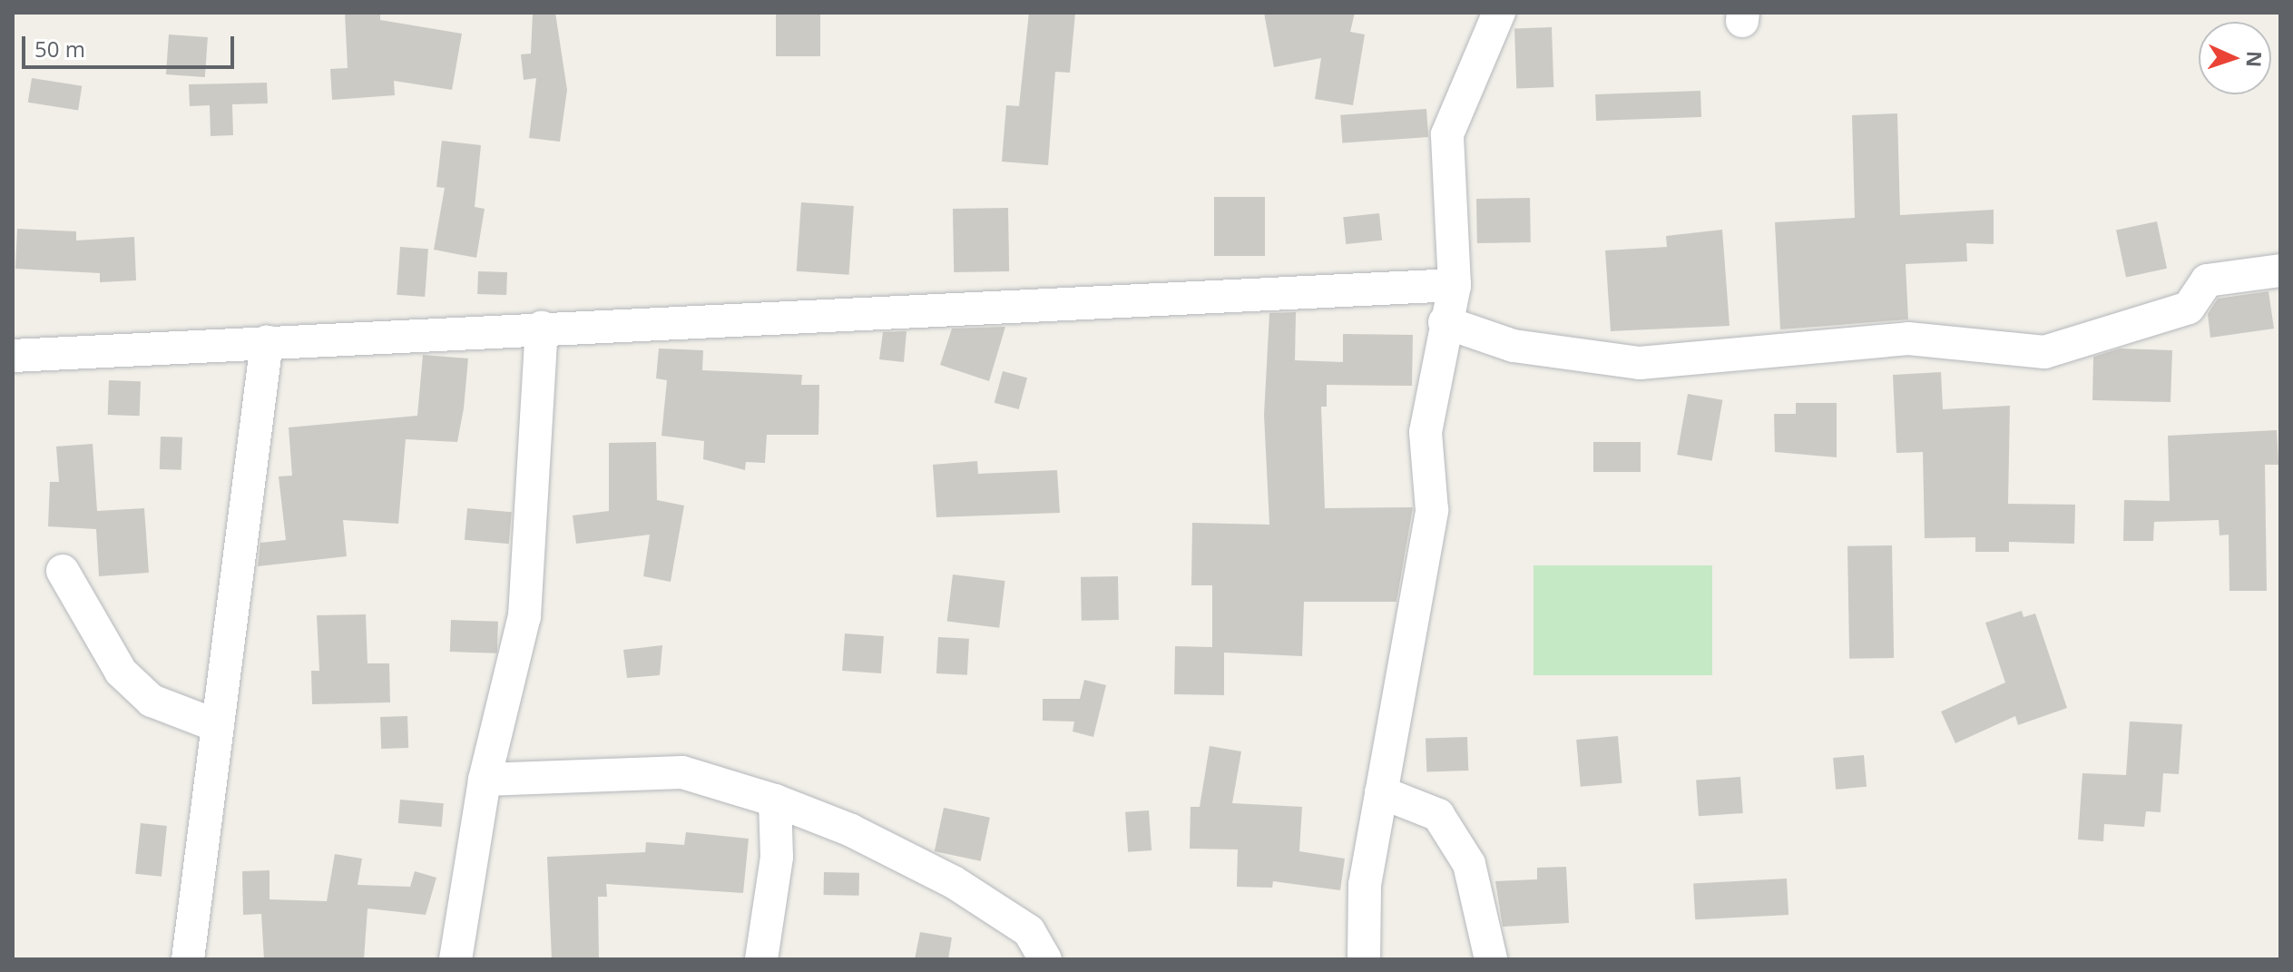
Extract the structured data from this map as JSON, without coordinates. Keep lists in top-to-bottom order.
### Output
{
  "scale_bar": "50 m",
  "north": "right"
}
